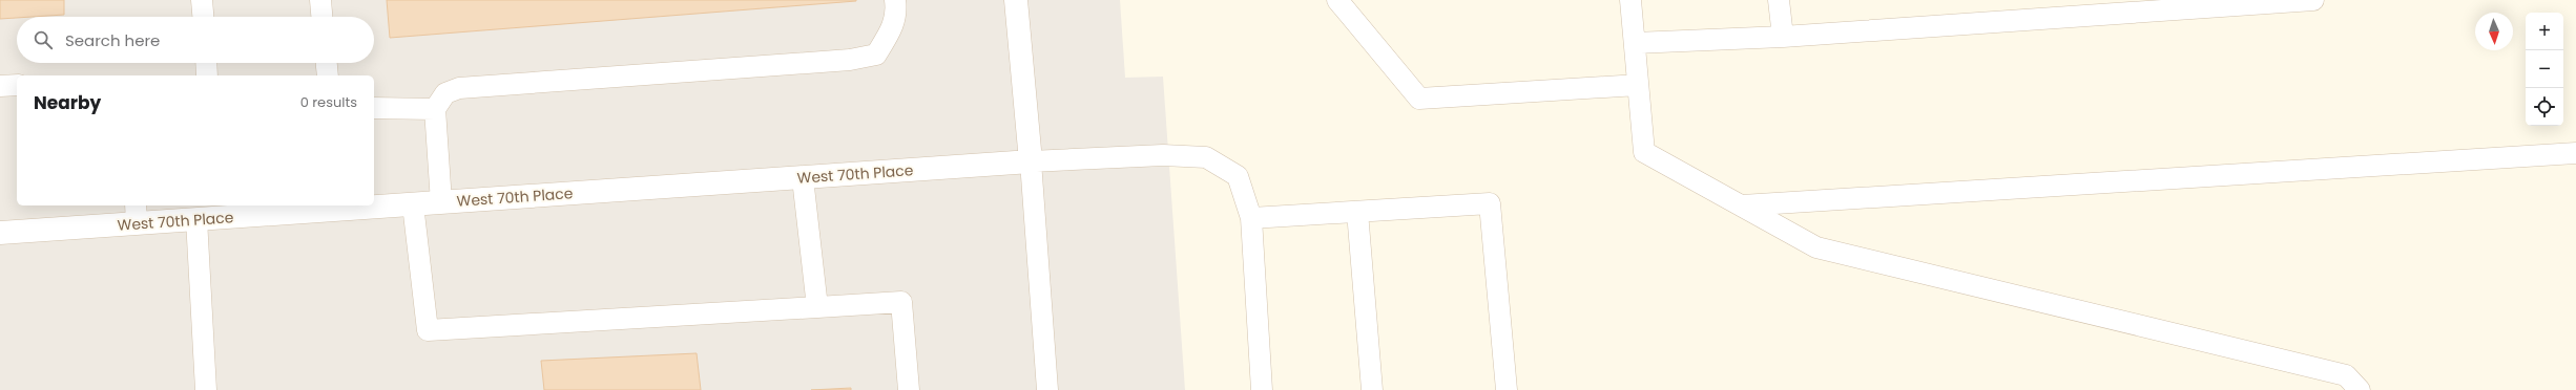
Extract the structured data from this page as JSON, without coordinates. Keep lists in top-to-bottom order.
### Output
{
  "streets": {
    "street": ["West 70th Place"]
  },
  "north": "bottom",
  "page": {
    "map_buttons": ["+", "−"],
    "search": "Search here",
    "heading": ["Nearby", "0 results"]
  }
}
